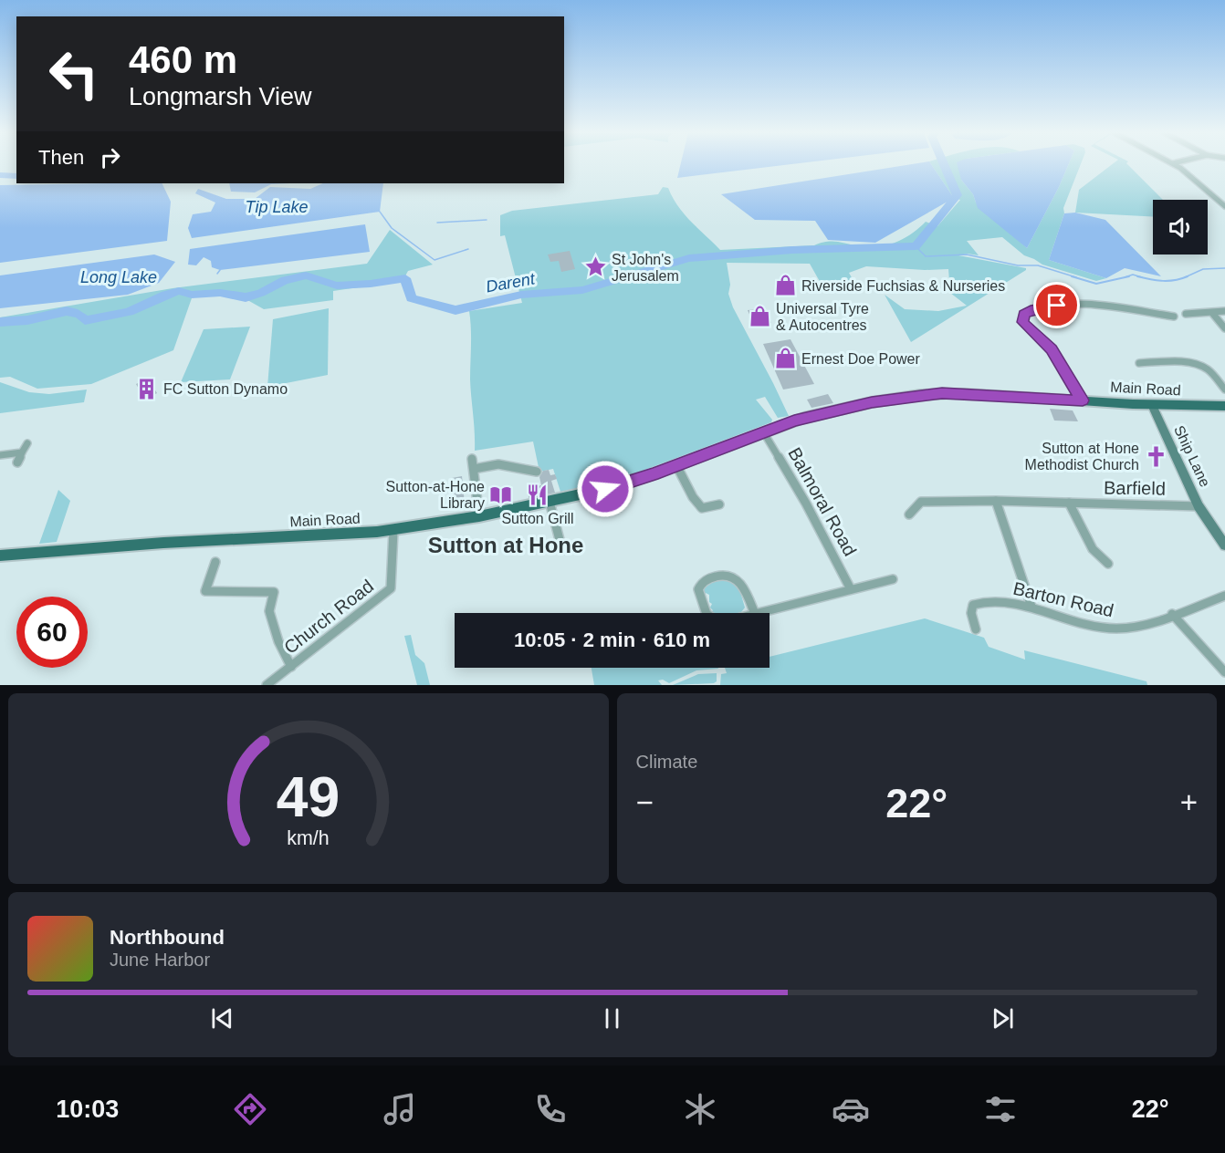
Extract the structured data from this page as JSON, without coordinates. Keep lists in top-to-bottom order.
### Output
{
  "streets": {
    "main road": ["Main Road"],
    "street": [
      "Ship Lane",
      "Barfield",
      "Balmoral Road",
      "Barton Road",
      "Church Road"
    ]
  },
  "crossings": [
    ["Main Road", "Ship Lane"],
    ["Main Road", "Balmoral Road"],
    ["Main Road", "Church Road"],
    ["Ship Lane", "Barfield"]
  ],
  "districts": ["Sutton at Hone"],
  "water": ["Tip Lake", "Long Lake", "Darent"],
  "places": {
    "place": ["St John's Jerusalem"],
    "shop": ["Riverside Fuchsias & Nurseries", "Universal Tyre & Autocentres", "Ernest Doe Power"],
    "building": ["FC Sutton Dynamo"],
    "church": ["Sutton at Hone Methodist Church"],
    "library": ["Sutton-at-Hone Library"],
    "restaurant": ["Sutton Grill"]
  },
  "page": {
    "turn": ["460 m", "Longmarsh View"],
    "then": "Then",
    "limit": "60",
    "trip": "10:05 · 2 min · 610 m",
    "tile": "Climate",
    "heat": ["−", "22°", "+"],
    "song": ["Northbound", "June Harbor"],
    "tabs": ["10:03", "22°"],
    "gauge": ["49", "km/h"]
  }
}
